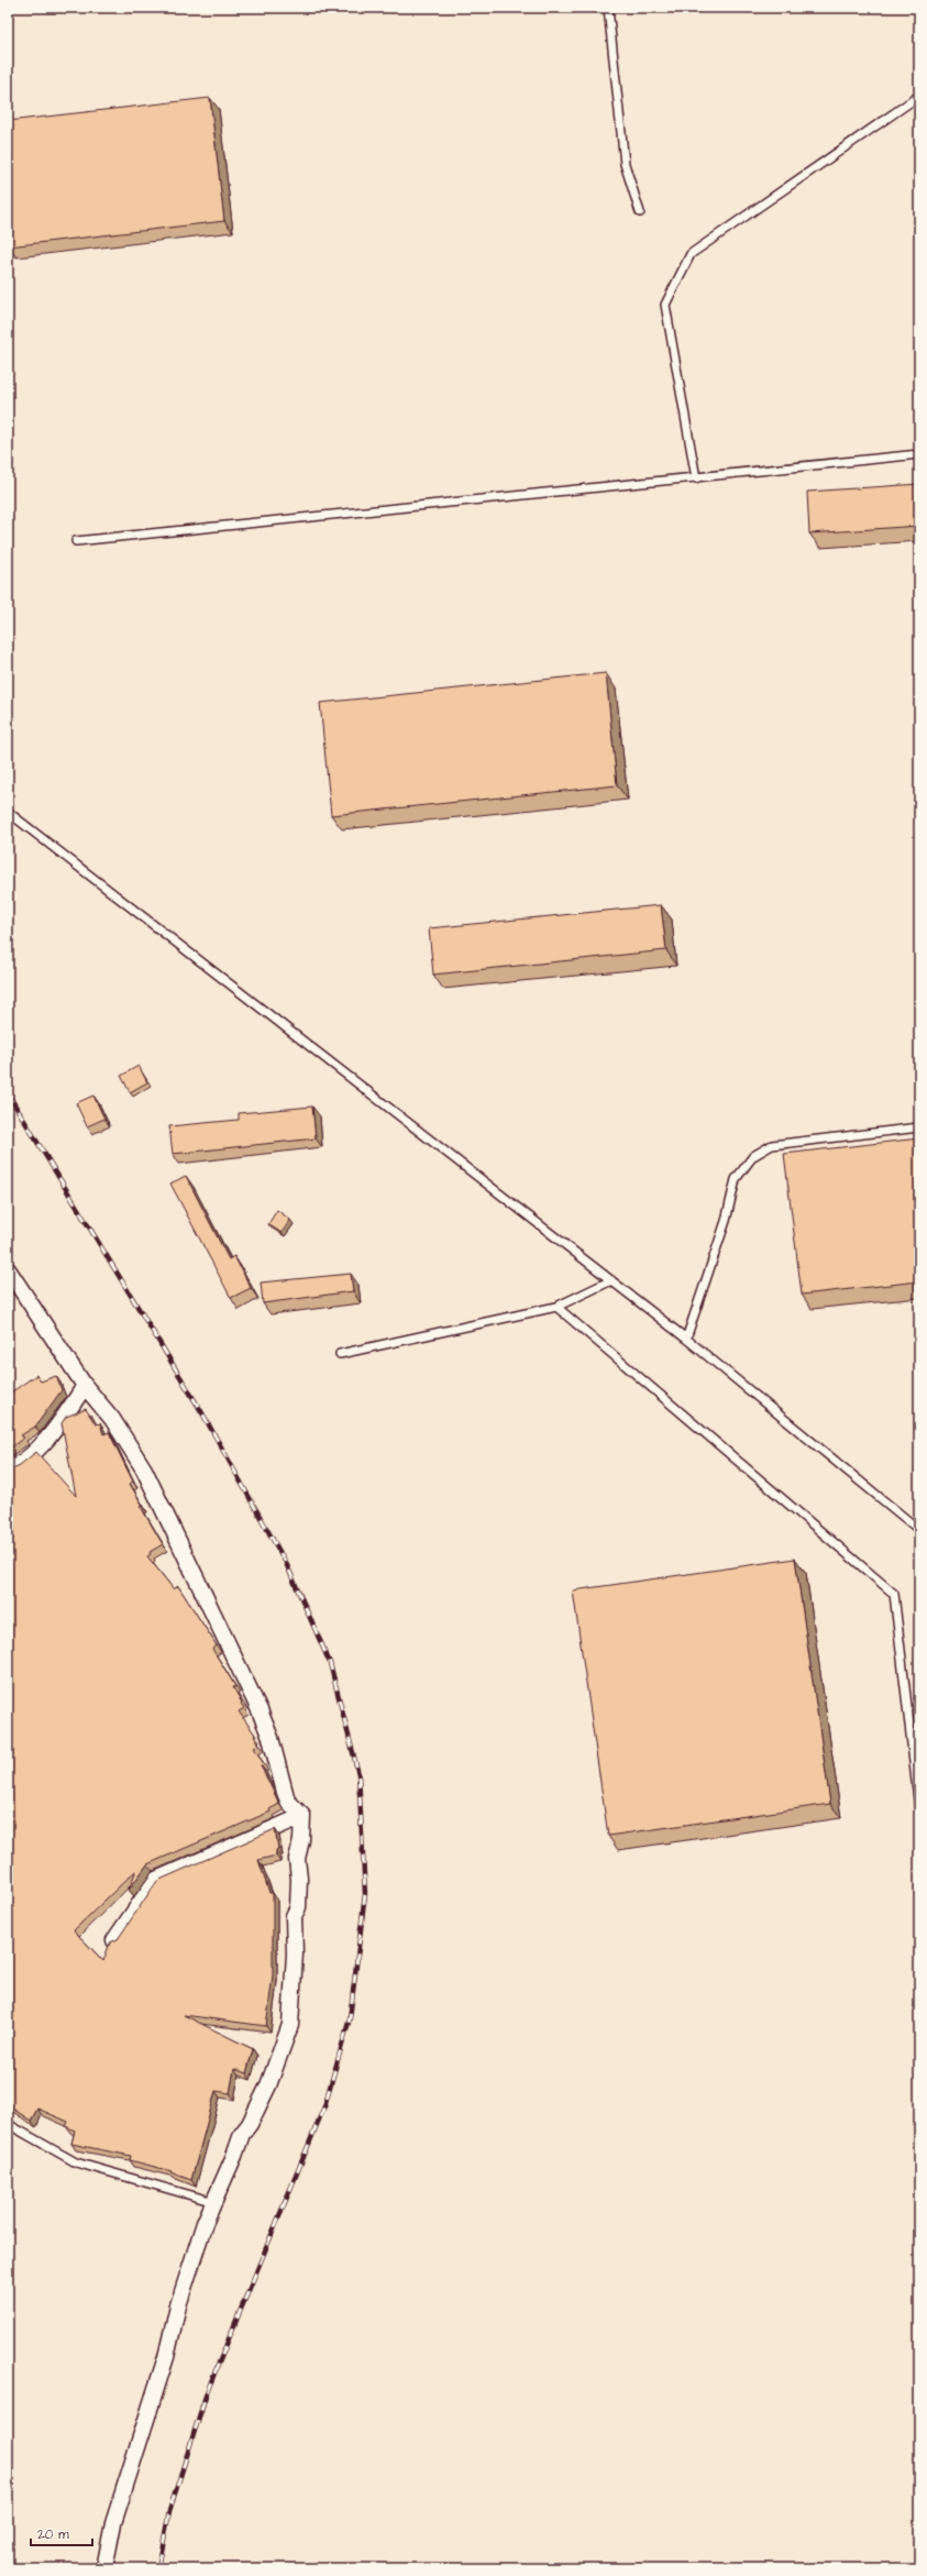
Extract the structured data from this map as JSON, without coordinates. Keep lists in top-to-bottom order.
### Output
{
  "scale_bar": "20 m"
}
